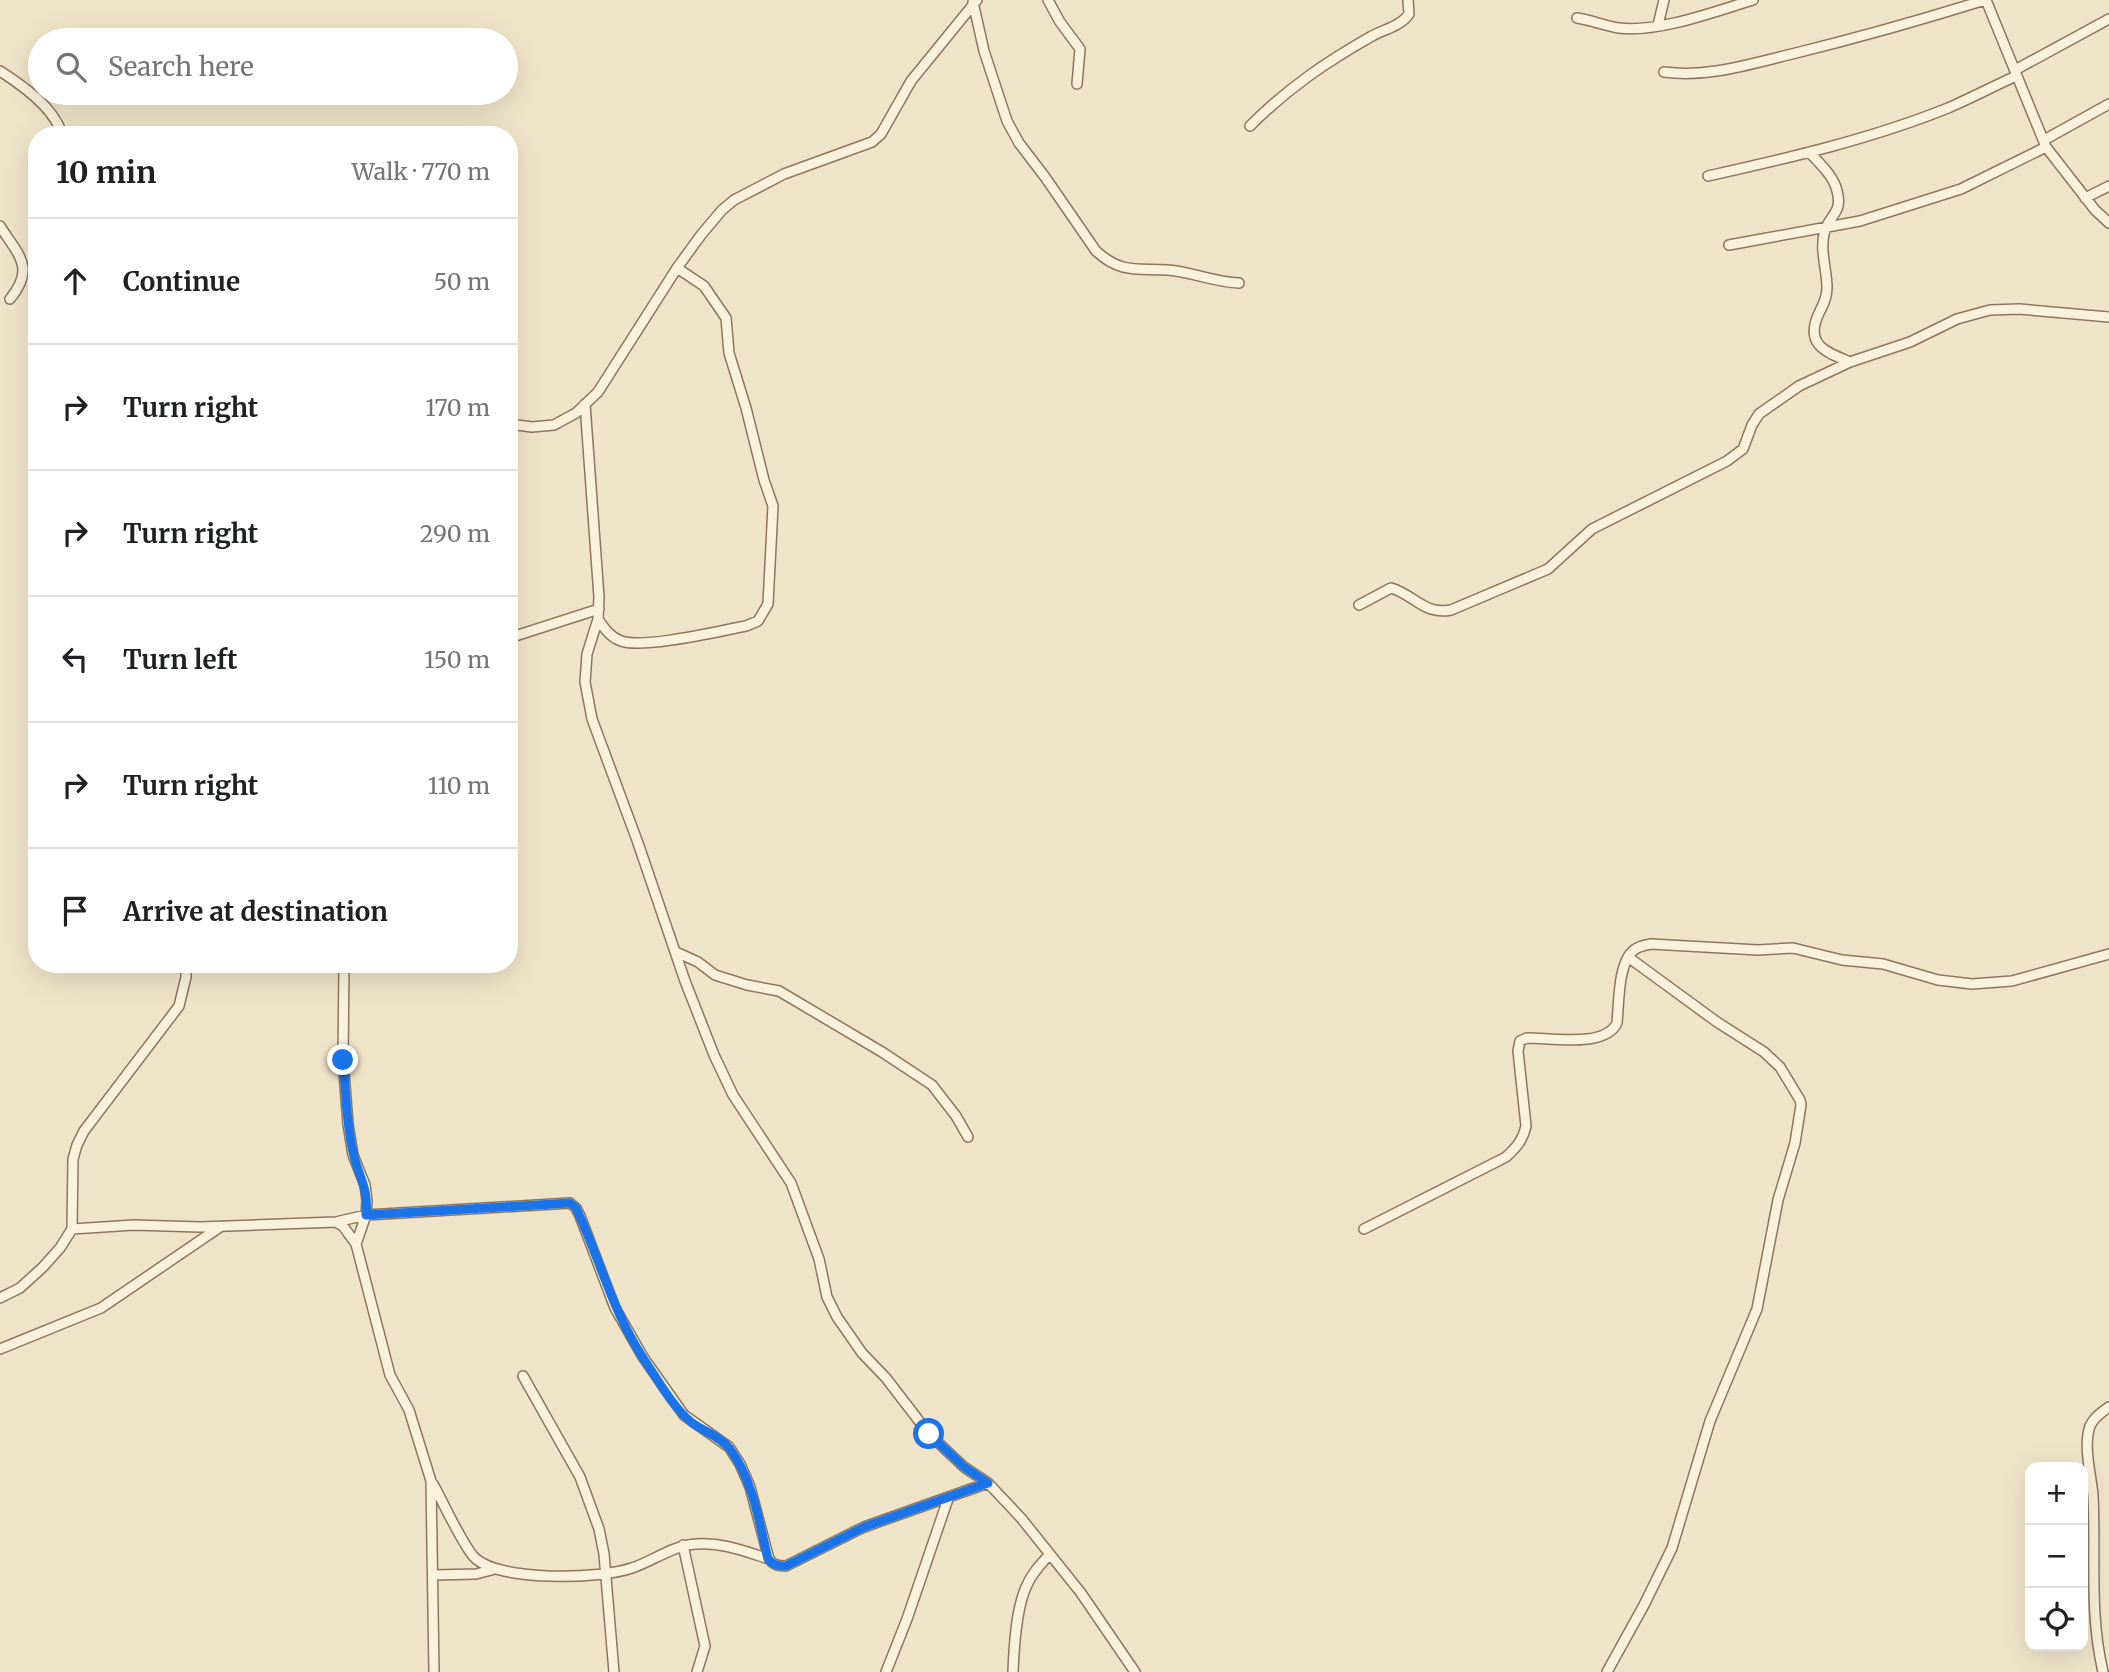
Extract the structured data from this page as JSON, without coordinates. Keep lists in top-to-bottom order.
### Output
{
  "page": {
    "search": "Search here",
    "heading": ["10 min", "Walk · 770 m"],
    "list": [
      ["Continue", "50 m"],
      ["Turn right", "170 m"],
      ["Turn right", "290 m"],
      ["Turn left", "150 m"],
      ["Turn right", "110 m"],
      "Arrive at destination"
    ],
    "map_buttons": ["+", "−"]
  }
}
